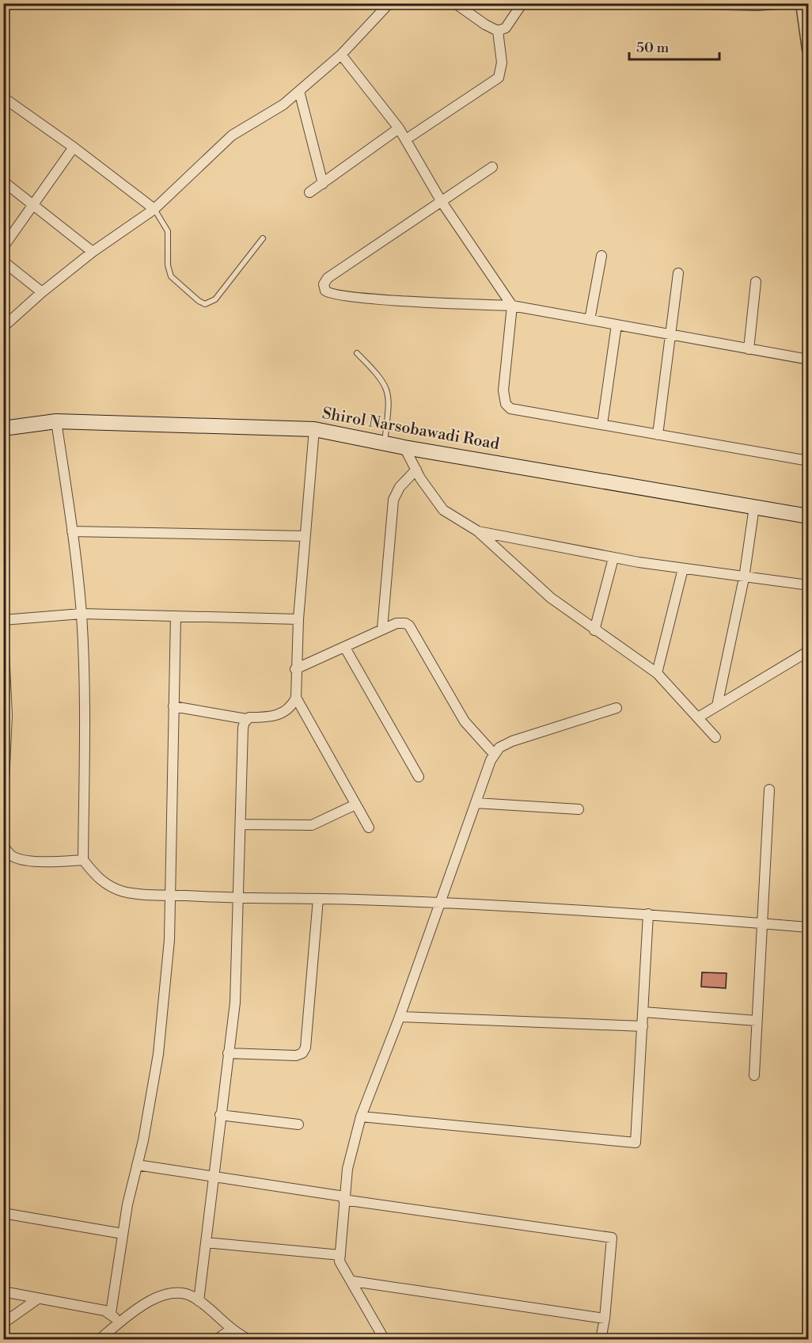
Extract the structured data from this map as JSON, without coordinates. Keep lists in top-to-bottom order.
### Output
{
  "streets": {
    "main road": ["Shirol Narsobawadi Road"]
  },
  "scale_bar": "50 m"
}
